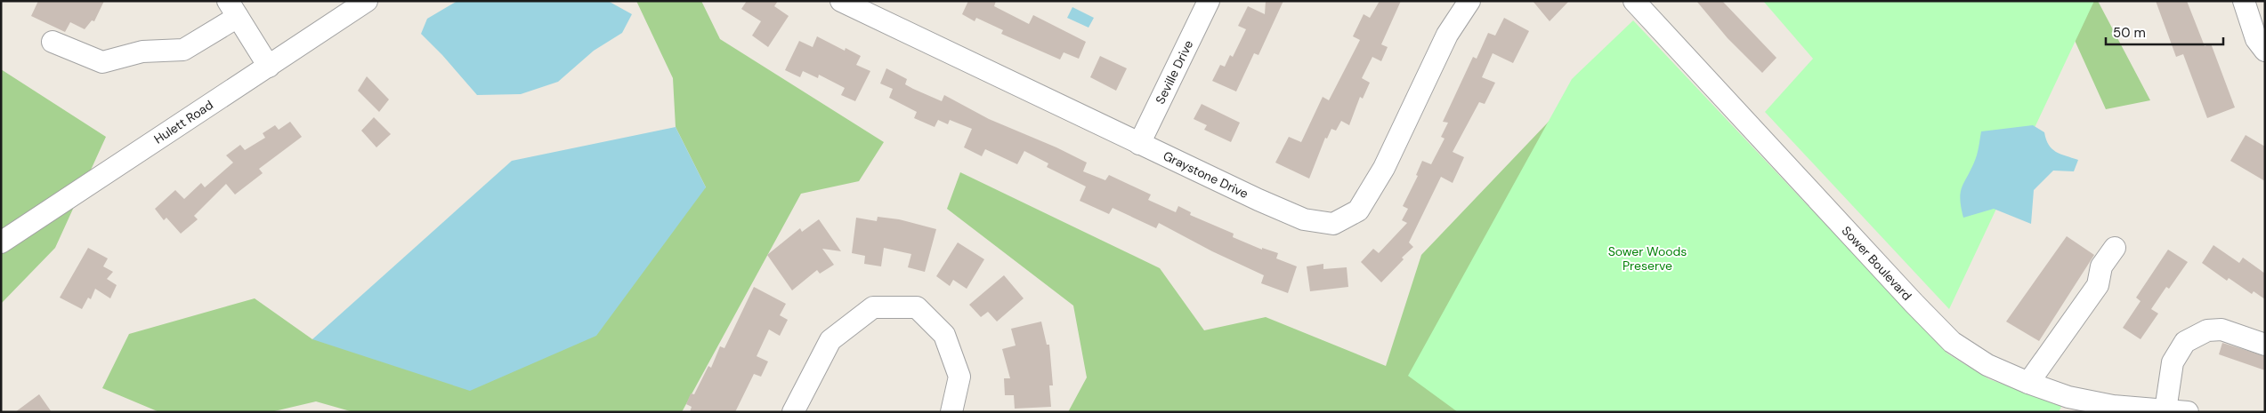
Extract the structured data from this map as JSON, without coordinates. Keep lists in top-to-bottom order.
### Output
{
  "streets": {
    "street": [
      "Seville Drive",
      "Hulett Road",
      "Graystone Drive",
      "Sower Boulevard"
    ]
  },
  "crossings": [
    ["Seville Drive", "Graystone Drive"]
  ],
  "parks": ["Sower Woods Preserve"],
  "scale_bar": "50 m"
}
